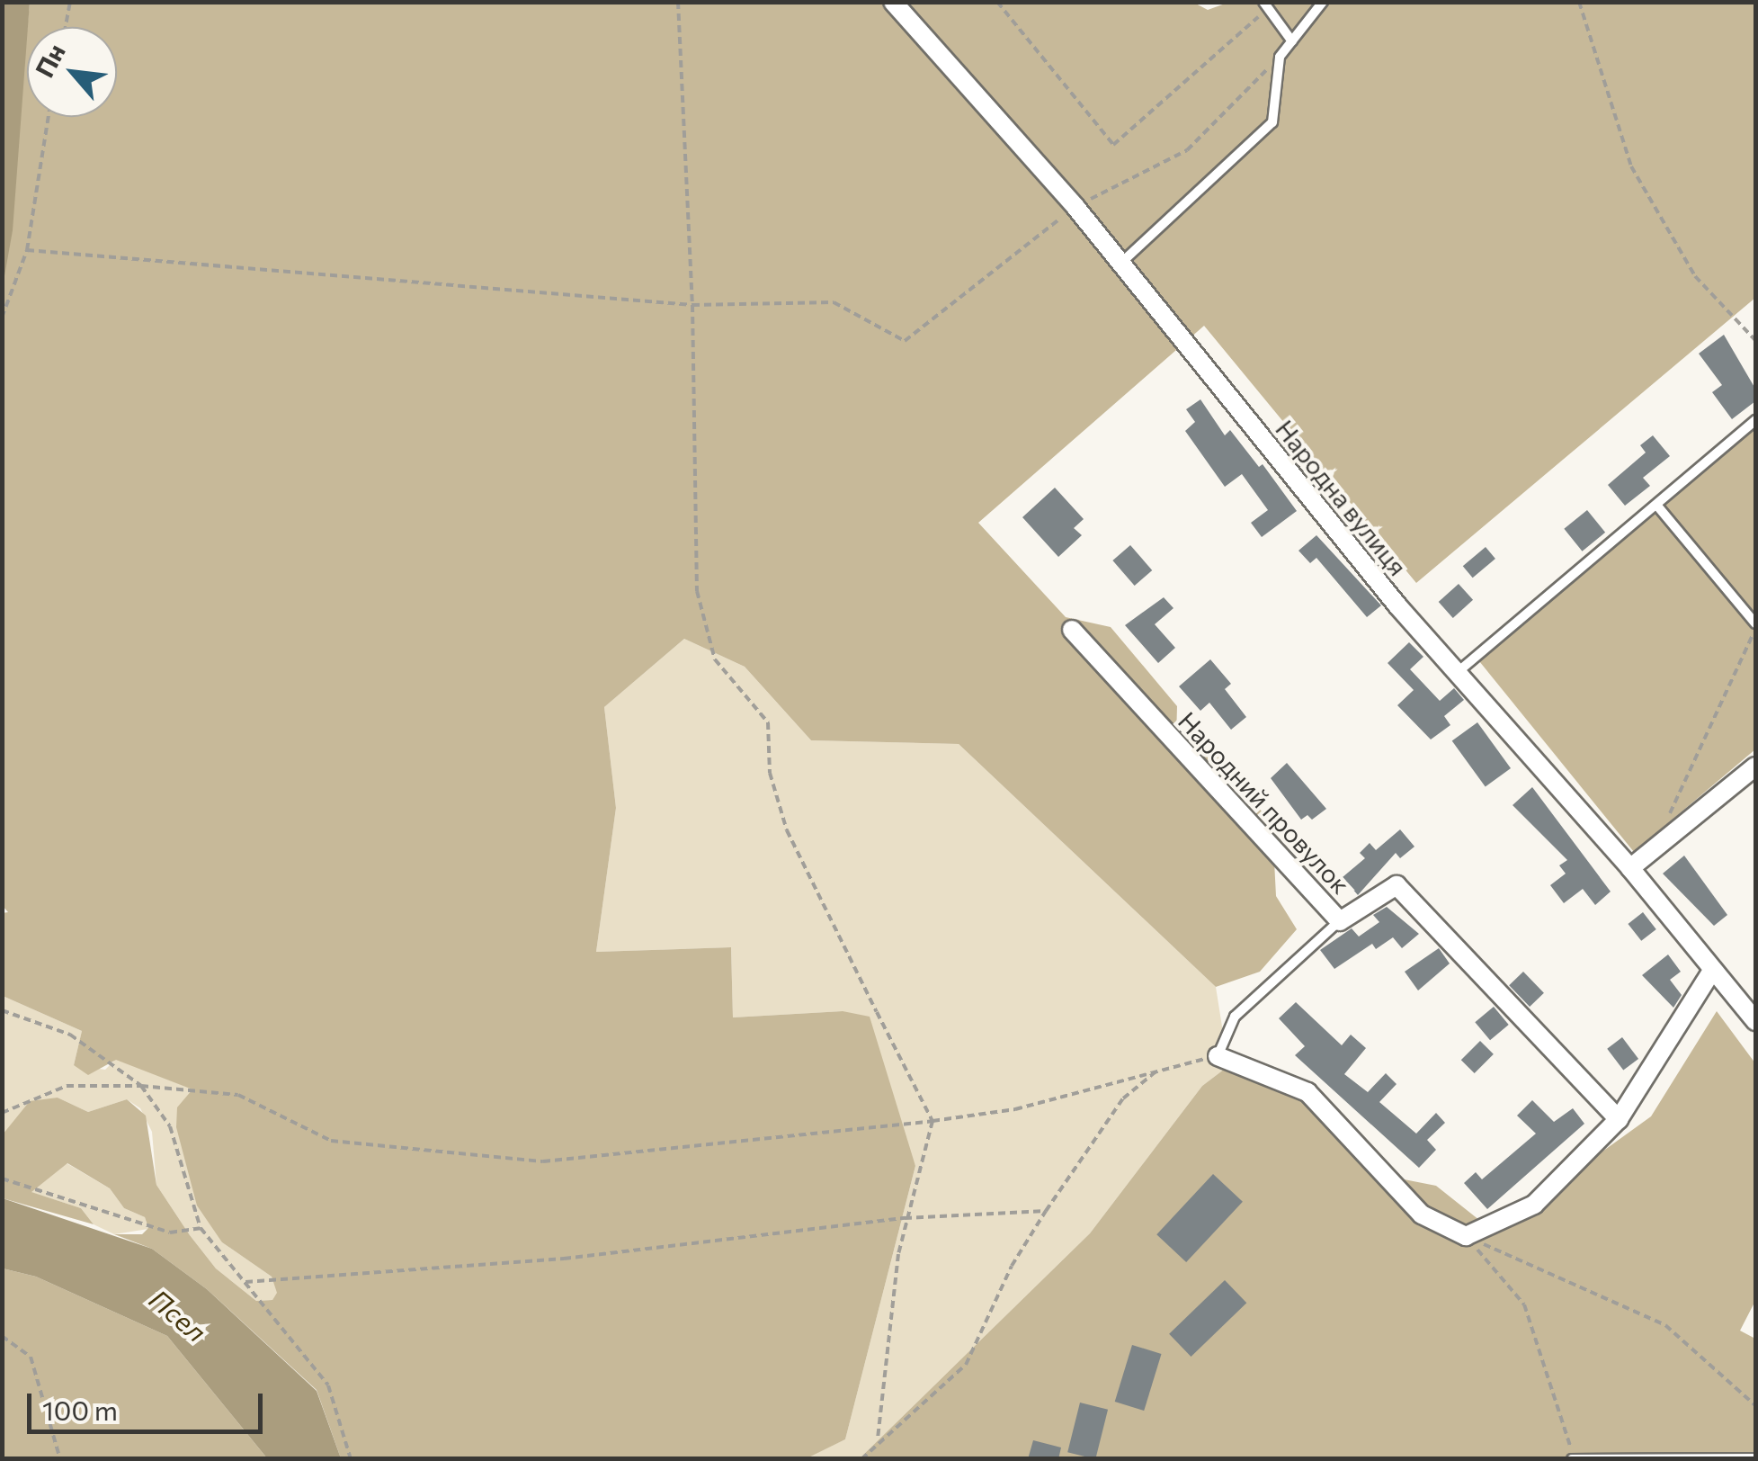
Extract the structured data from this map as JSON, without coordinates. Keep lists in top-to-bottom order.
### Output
{
  "streets": {
    "street": ["Народна вулиця", "Народний провулок"]
  },
  "water": ["Псел"],
  "scale_bar": "100 m",
  "north": "top left"
}
